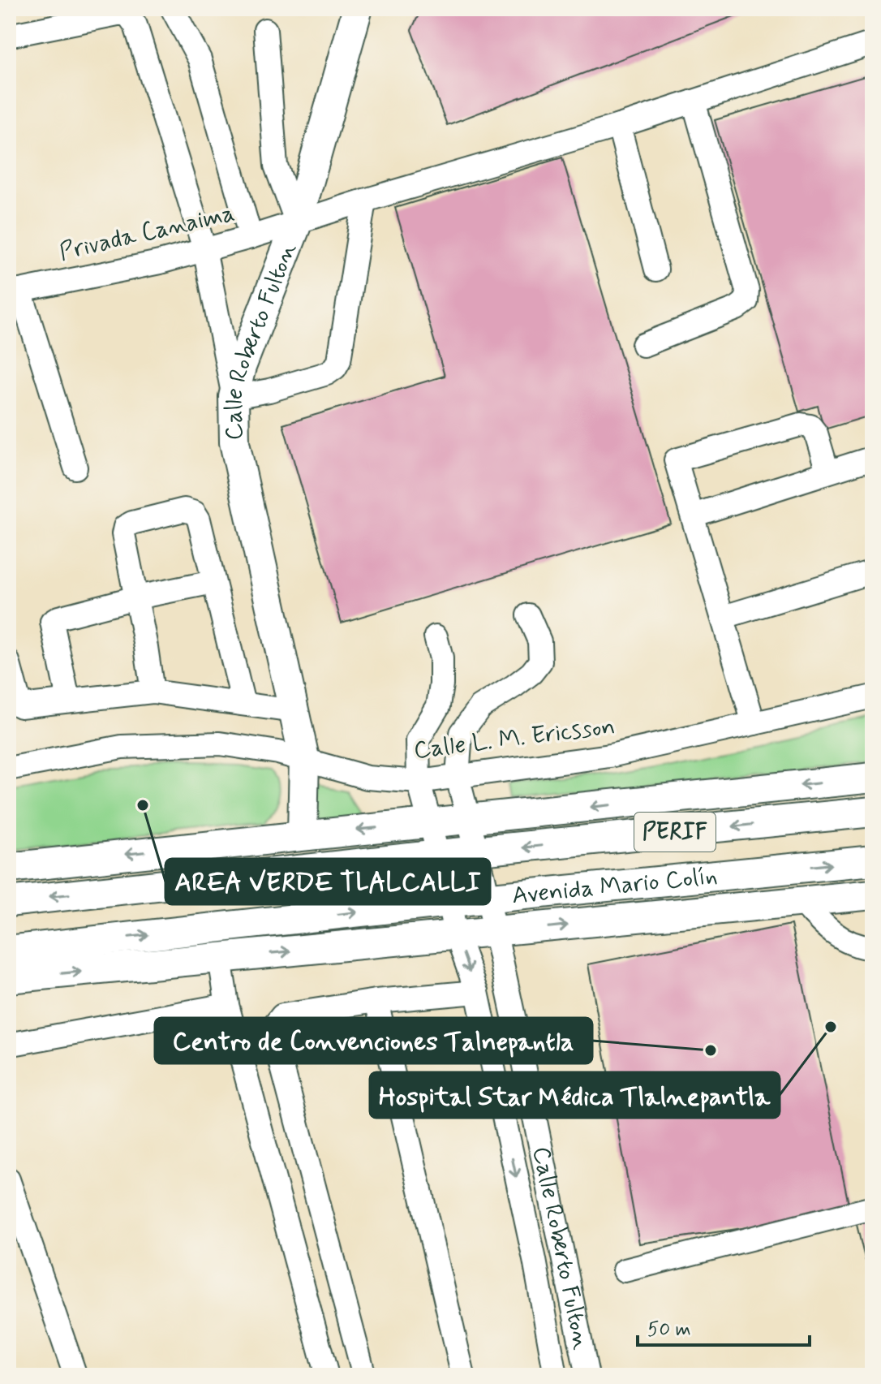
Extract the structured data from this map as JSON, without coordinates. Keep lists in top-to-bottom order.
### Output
{
  "streets": {
    "main road": ["Calle Roberto Fulton", "PERIF", "Avenida Mario Colín"],
    "street": ["Privada Canaima", "Calle L. M. Ericsson"]
  },
  "crossings": [
    ["Privada Canaima", "Calle Roberto Fulton"],
    ["Calle Roberto Fulton", "Calle L. M. Ericsson"],
    ["Calle Roberto Fulton", "Avenida Mario Colín"]
  ],
  "places": ["AREA VERDE TLALCALLI", "Hospital Star Médica Tlalnepantla", "Centro de Convenciones Talnepantla"],
  "scale_bar": "50 m"
}
